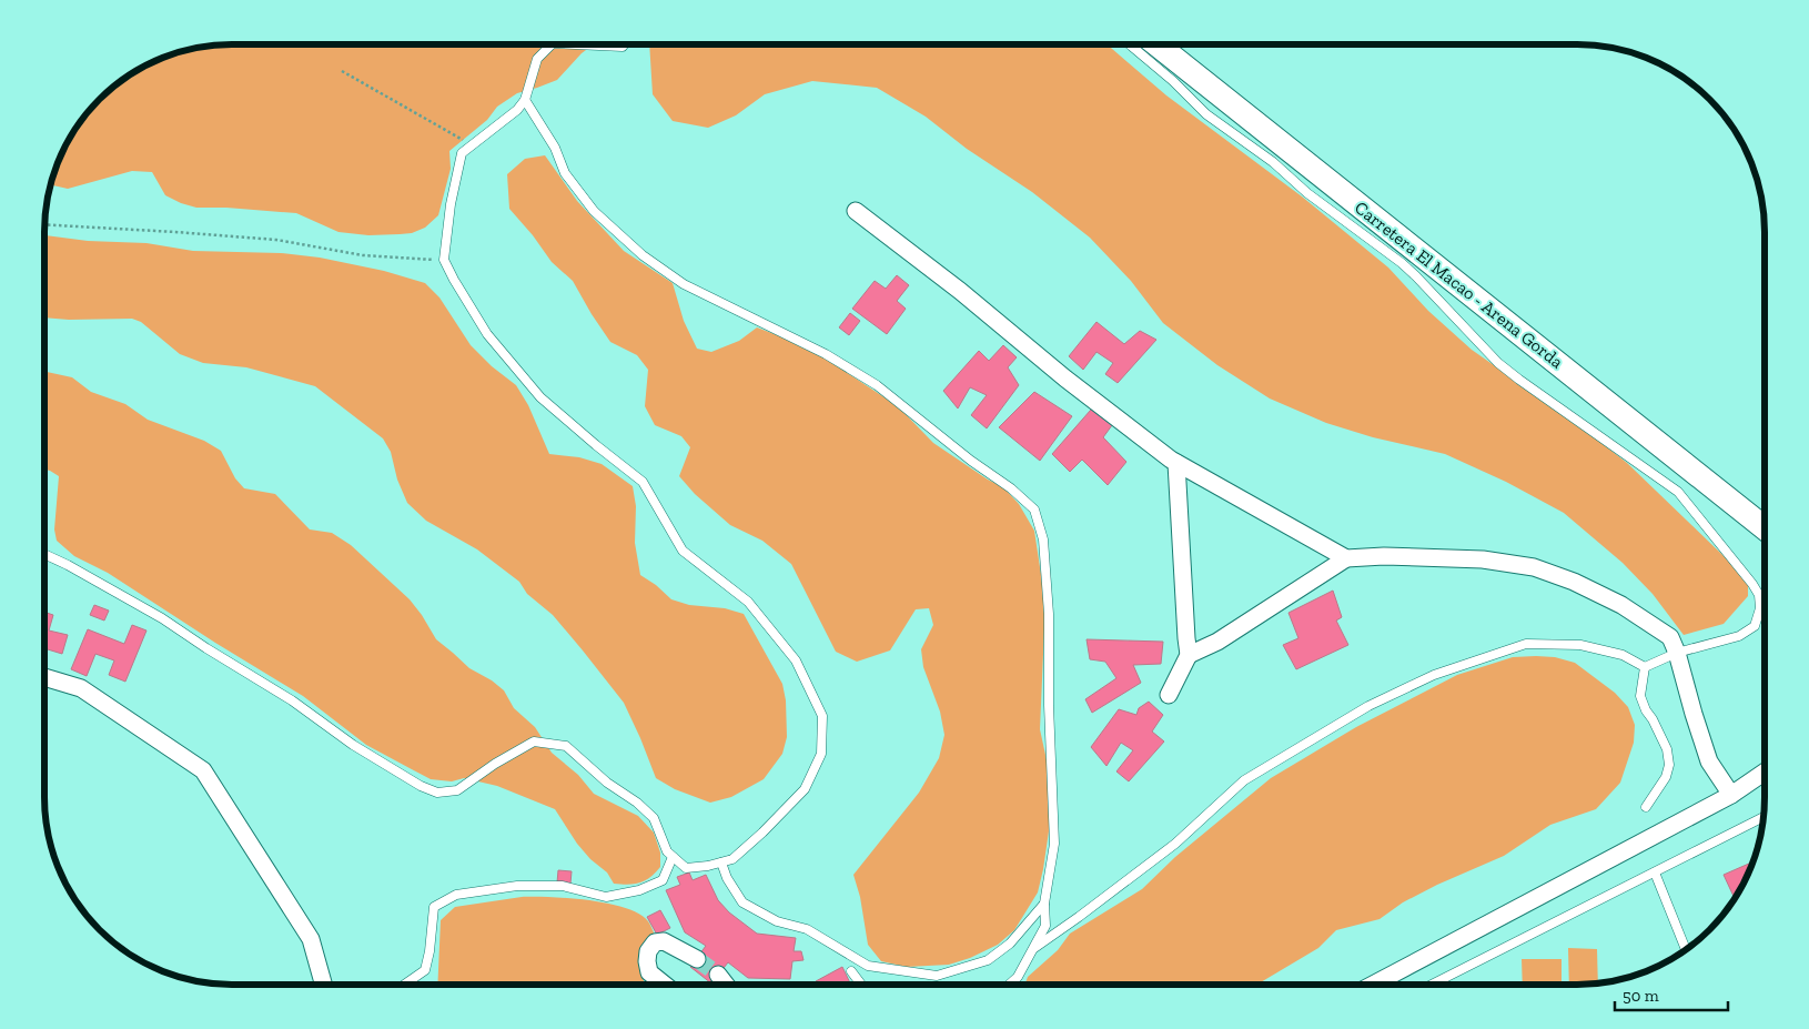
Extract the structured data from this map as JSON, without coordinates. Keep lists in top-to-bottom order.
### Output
{
  "streets": {
    "street": ["Carretera El Macao - Arena Gorda"]
  },
  "scale_bar": "50 m"
}
